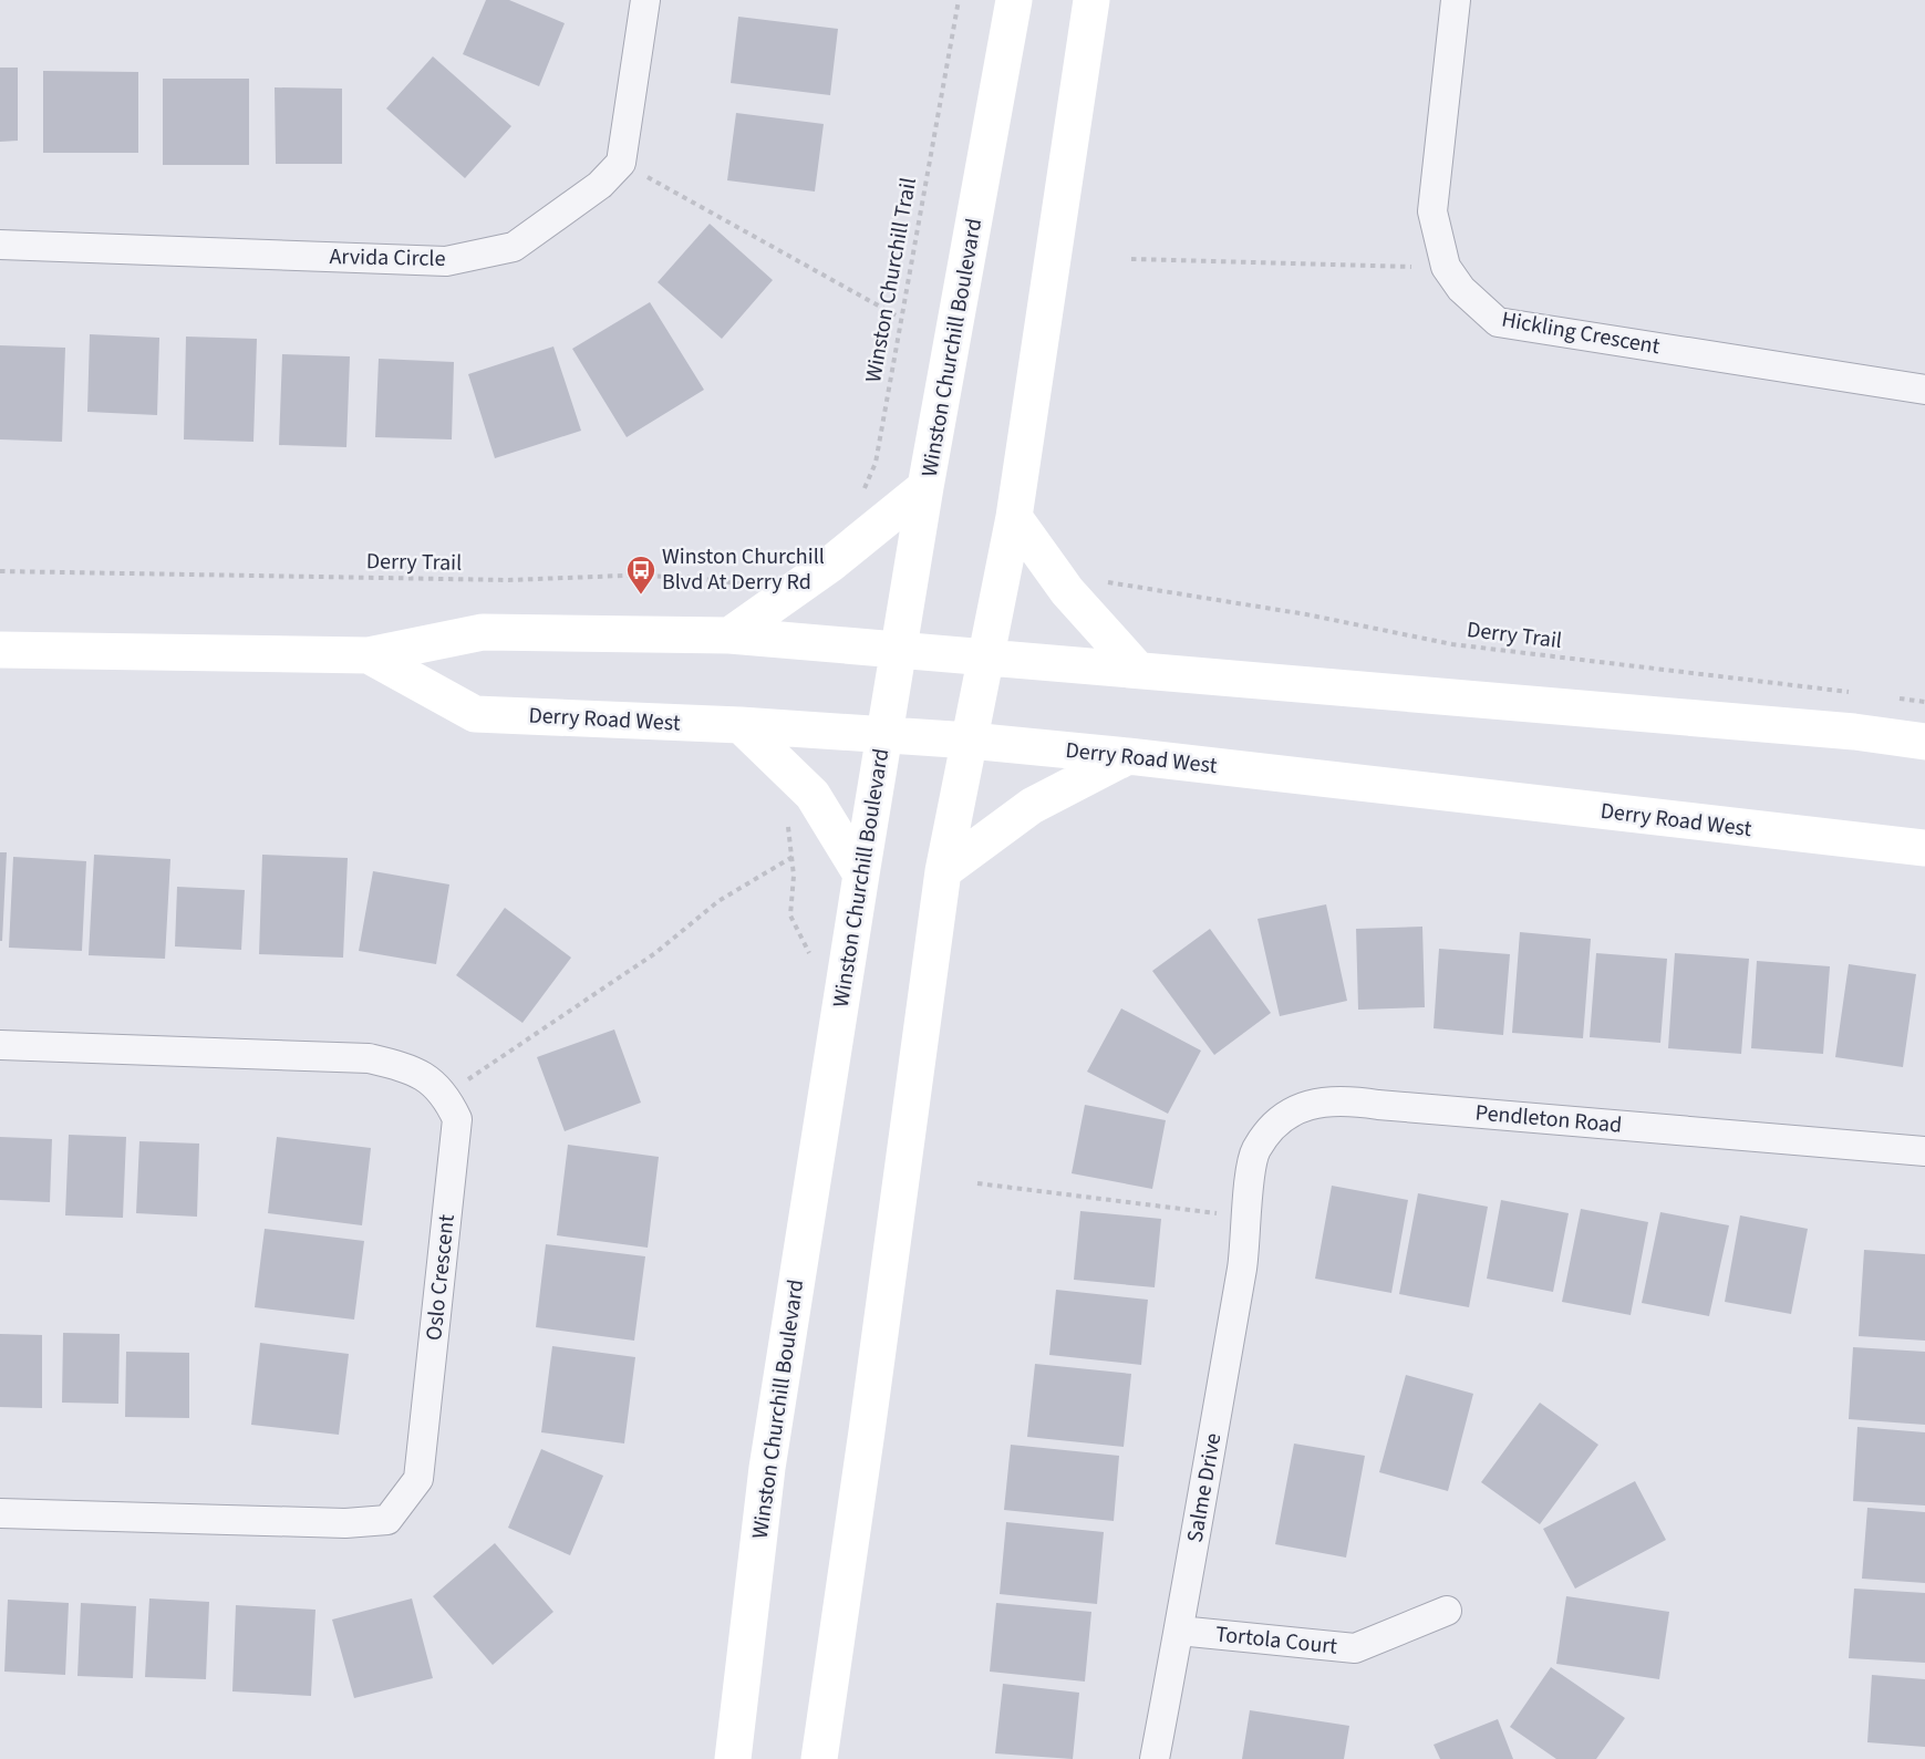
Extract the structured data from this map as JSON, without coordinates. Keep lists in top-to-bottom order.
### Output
{
  "streets": {
    "main road": ["Winston Churchill Boulevard", "Derry Road West"],
    "street": [
      "Arvida Circle",
      "Hickling Crescent",
      "Pendleton Road",
      "Oslo Crescent",
      "Salme Drive",
      "Tortola Court"
    ],
    "path": ["Winston Churchill Trail", "Derry Trail"]
  },
  "crossings": [
    ["Winston Churchill Boulevard", "Derry Road West"],
    ["Pendleton Road", "Salme Drive"],
    ["Salme Drive", "Tortola Court"]
  ],
  "places": {
    "bus stop": ["Winston Churchill Blvd At Derry Rd"]
  }
}
